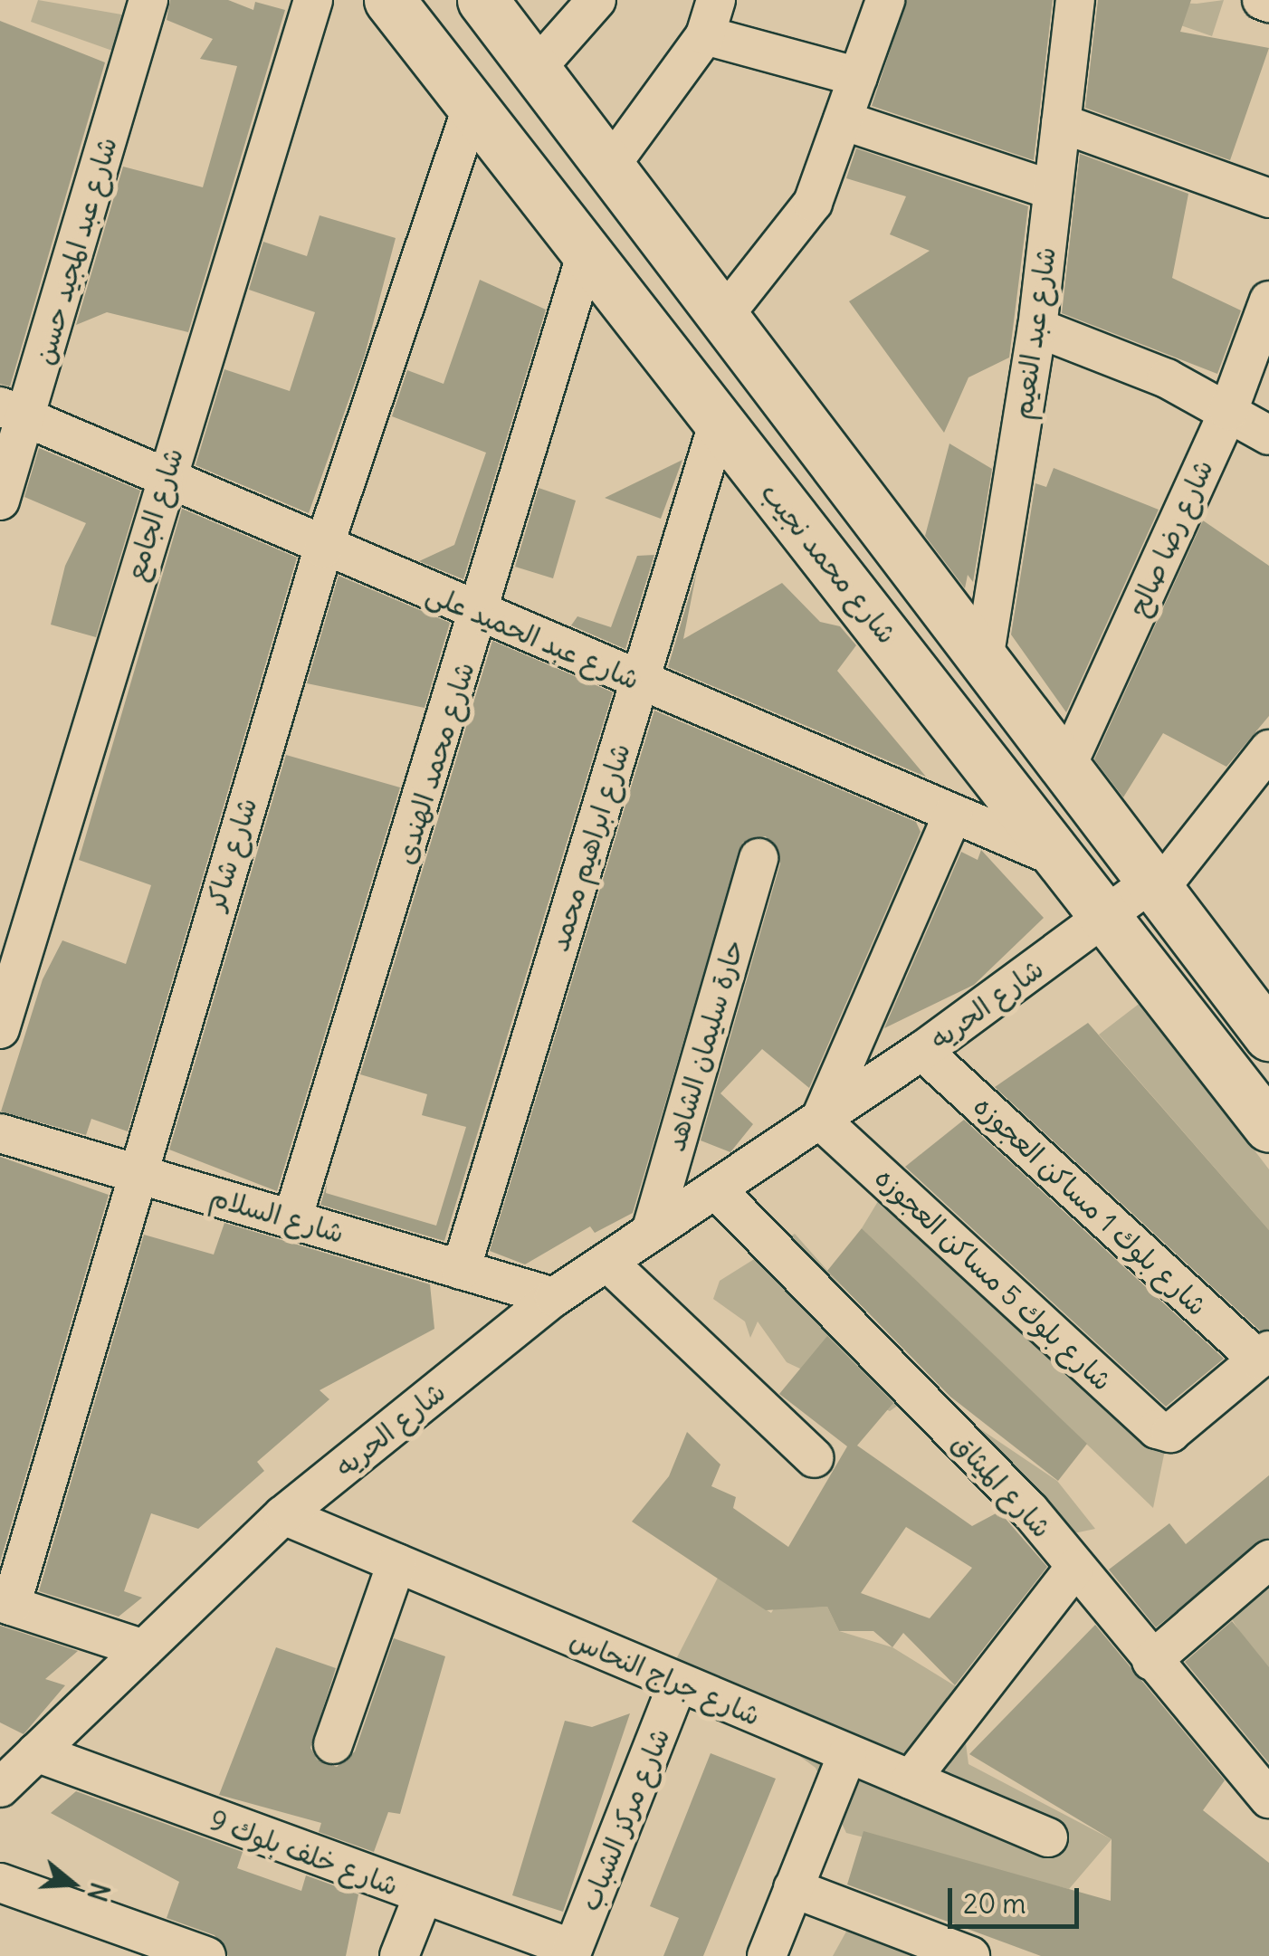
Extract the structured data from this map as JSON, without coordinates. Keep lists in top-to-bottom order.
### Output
{
  "streets": {
    "main road": ["شارع محمد نجيب"],
    "street": [
      "شارع عبد المجيد حسن",
      "شارع عبد النعيم",
      "شارع الجامع",
      "شارع رضا صالح",
      "شارع عبد الحميد على",
      "شارع محمد الهندى",
      "شارع ابراهيم محمد",
      "شارع شاكر",
      "شارع الحريه",
      "حارة سليمان الشاهد",
      "شارع بلوك 1 مساكن العجوزه",
      "شارع السلام",
      "شارع بلوك 5 مساكن العجوزه",
      "شارع الميثاق",
      "شارع جراج النحاس",
      "شارع مركز الشباب",
      "شارع خلف بلوك 9"
    ]
  },
  "crossings": [
    ["شارع عبد المجيد حسن", "شارع عبد الحميد على"],
    ["شارع الجامع", "شارع عبد الحميد على"],
    ["شارع محمد نجيب", "شارع عبد الحميد على"],
    ["شارع محمد نجيب", "شارع محمد الهندى"],
    ["شارع محمد نجيب", "شارع ابراهيم محمد"],
    ["شارع محمد نجيب", "شارع شاكر"],
    ["شارع محمد نجيب", "شارع الحريه"],
    ["شارع عبد الحميد على", "شارع محمد الهندى"],
    ["شارع عبد الحميد على", "شارع ابراهيم محمد"],
    ["شارع عبد الحميد على", "شارع شاكر"],
    ["شارع محمد الهندى", "شارع السلام"],
    ["شارع ابراهيم محمد", "شارع السلام"],
    ["شارع شاكر", "شارع السلام"],
    ["شارع الحريه", "حارة سليمان الشاهد"],
    ["شارع الحريه", "شارع بلوك 1 مساكن العجوزه"],
    ["شارع الحريه", "شارع السلام"],
    ["شارع الحريه", "شارع بلوك 5 مساكن العجوزه"],
    ["شارع الحريه", "شارع الميثاق"],
    ["شارع الحريه", "شارع جراج النحاس"],
    ["شارع الحريه", "شارع خلف بلوك 9"],
    ["شارع بلوك 1 مساكن العجوزه", "شارع بلوك 5 مساكن العجوزه"],
    ["شارع جراج النحاس", "شارع مركز الشباب"],
    ["شارع مركز الشباب", "شارع خلف بلوك 9"]
  ],
  "scale_bar": "20 m",
  "north": "right"
}
